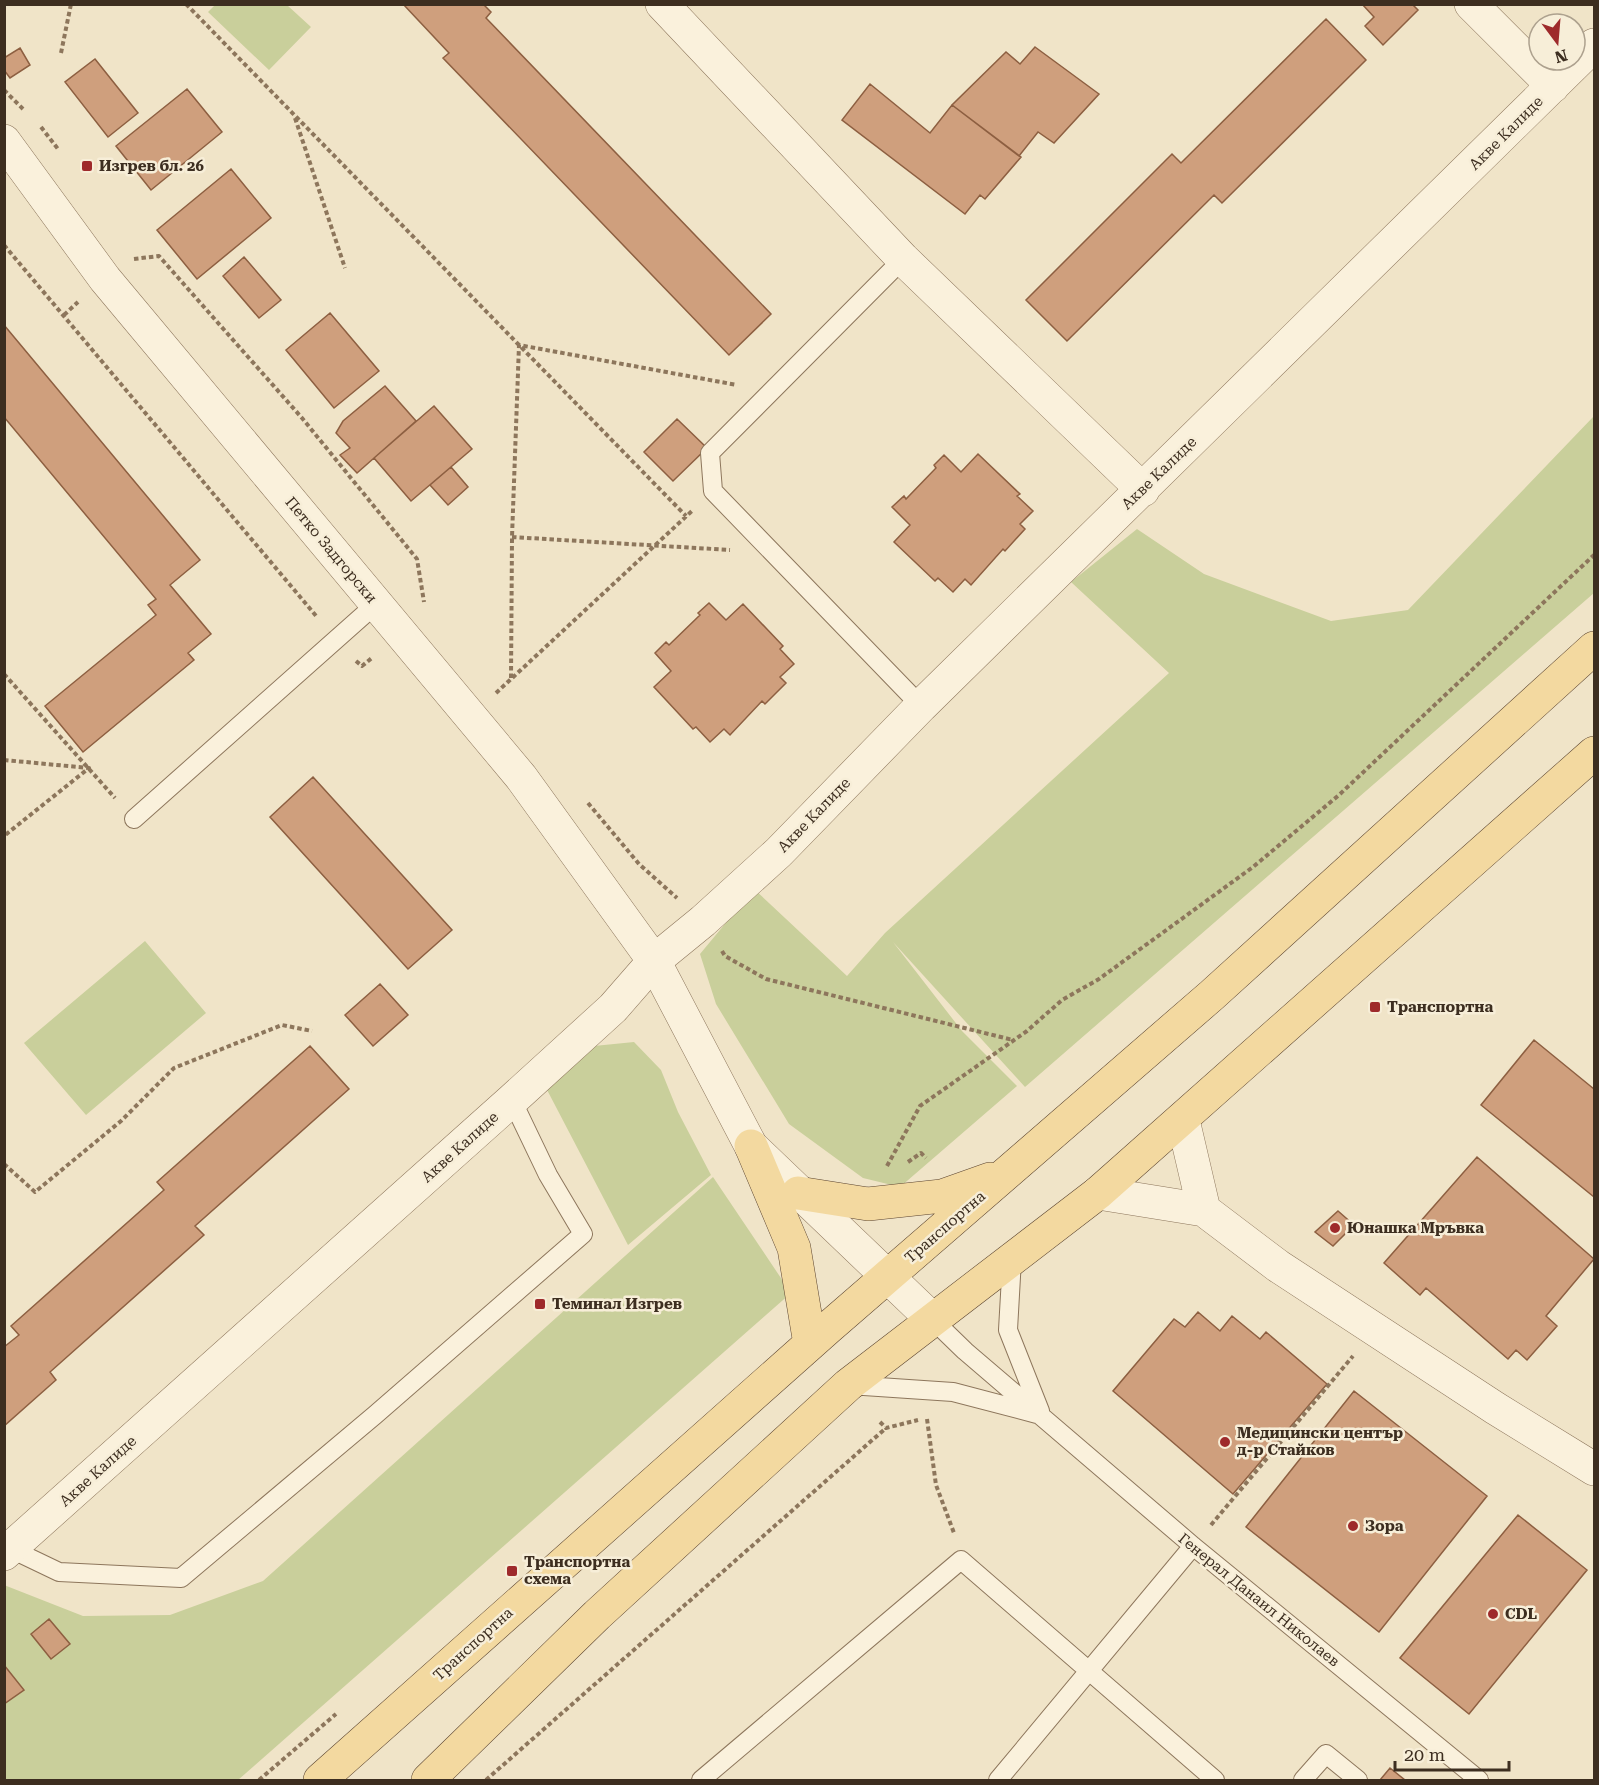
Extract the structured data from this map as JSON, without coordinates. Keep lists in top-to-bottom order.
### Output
{
  "streets": {
    "main road": ["Транспортна"],
    "street": ["Акве Калиде", "Петко Задгорски"],
    "lane": ["Генерал Данаил Николаев"]
  },
  "crossings": [
    ["Акве Калиде", "Петко Задгорски"],
    ["Петко Задгорски", "Транспортна"],
    ["Петко Задгорски", "Генерал Данаил Николаев"]
  ],
  "places": {
    "transit": [
      "Изгрев бл. 26",
      "Транспортна",
      "Теминал Изгрев",
      "Транспортна схема"
    ],
    "other": [
      "Юнашка Мръвка",
      "Медицински център д-р Стайков",
      "Зора",
      "CDL"
    ]
  },
  "scale_bar": "20 m",
  "north": "bottom"
}
